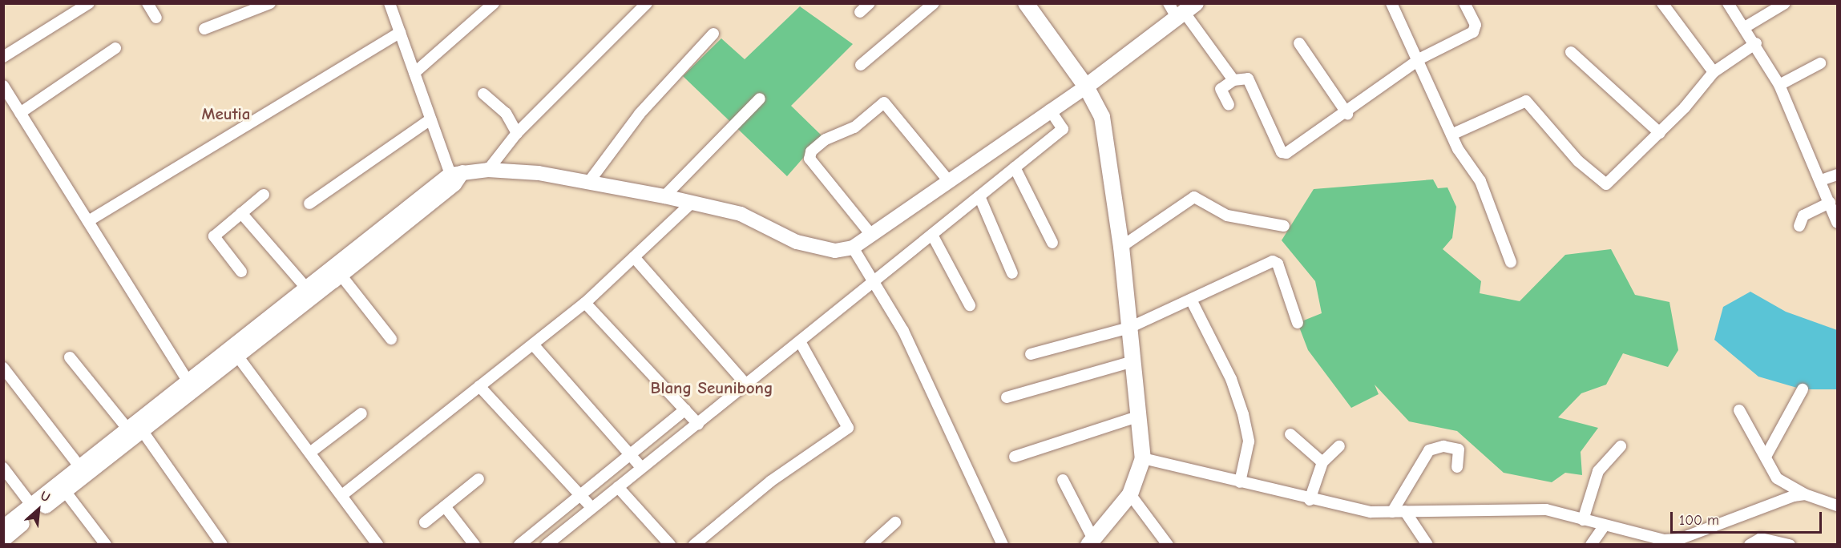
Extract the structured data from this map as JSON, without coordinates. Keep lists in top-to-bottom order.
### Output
{
  "districts": ["Meutia", "Blang Seunibong"],
  "scale_bar": "100 m",
  "north": "top right"
}
